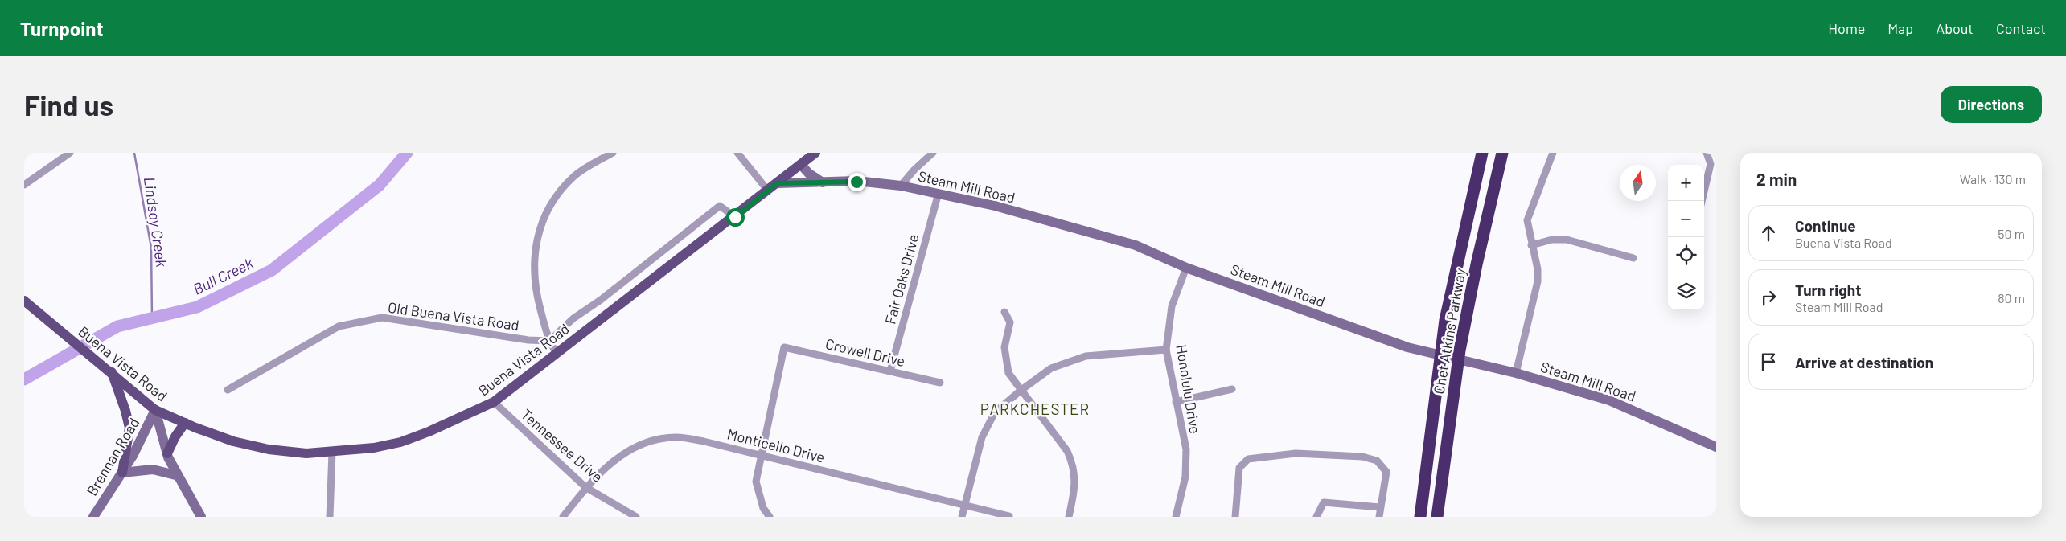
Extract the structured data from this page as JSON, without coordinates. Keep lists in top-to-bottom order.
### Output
{
  "streets": {
    "highway": ["Chet Atkins Parkway"],
    "main road": ["Buena Vista Road"],
    "street": [
      "Steam Mill Road",
      "Fair Oaks Drive",
      "Old Buena Vista Road",
      "Crowell Drive",
      "Honolulu Drive",
      "Tennessee Drive",
      "Monticello Drive",
      "Brennan Road"
    ]
  },
  "crossings": [
    ["Steam Mill Road", "Fair Oaks Drive"],
    ["Steam Mill Road", "Buena Vista Road"],
    ["Steam Mill Road", "Honolulu Drive"],
    ["Fair Oaks Drive", "Crowell Drive"],
    ["Crowell Drive", "Monticello Drive"],
    ["Buena Vista Road", "Tennessee Drive"],
    ["Buena Vista Road", "Brennan Road"],
    ["Tennessee Drive", "Monticello Drive"]
  ],
  "districts": ["PARKCHESTER"],
  "water": ["Lindsay Creek", "Bull Creek"],
  "north": "top",
  "page": {
    "header": "Turnpoint",
    "nav": [
      "Home",
      "Map",
      "About",
      "Contact"
    ],
    "buttons": "Directions",
    "title": "Find us",
    "heading": ["2 min", "Walk · 130 m"],
    "map_buttons": ["+", "−"],
    "list": [
      ["Continue", "Buena Vista Road", "50 m"],
      ["Turn right", "Steam Mill Road", "80 m"],
      "Arrive at destination"
    ]
  }
}
